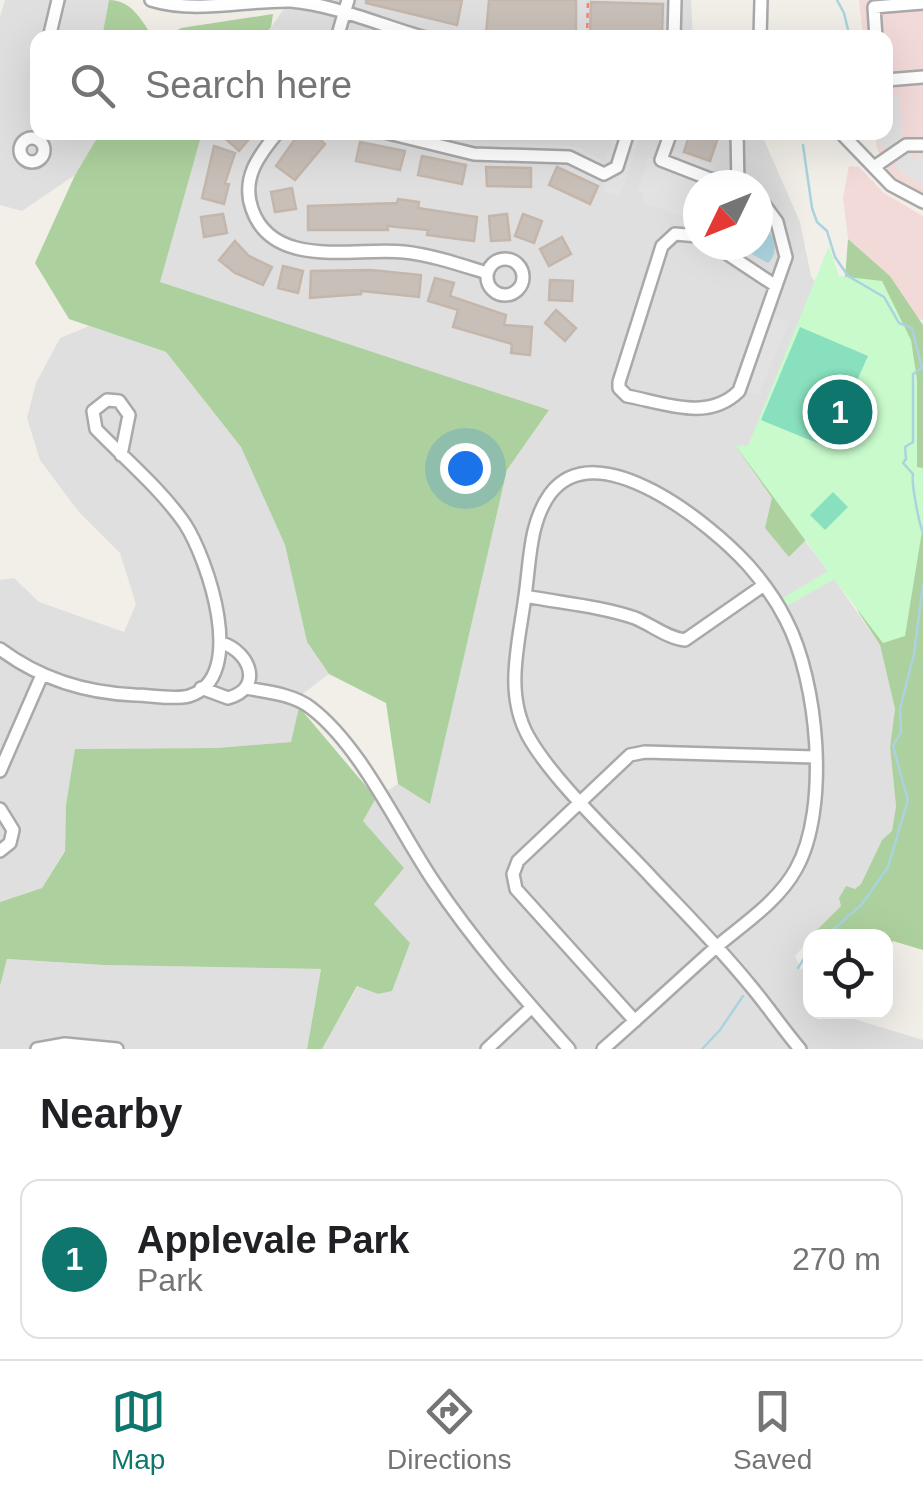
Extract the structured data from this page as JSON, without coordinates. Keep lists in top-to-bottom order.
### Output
{
  "north": "bottom left",
  "page": {
    "search": "Search here",
    "pins": "1",
    "heading": "Nearby",
    "list": [
      {
        "mark": "1",
        "name": "Applevale Park",
        "note": "Park",
        "value": "270 m"
      }
    ],
    "nav": ["Map", "Directions", "Saved"]
  }
}
